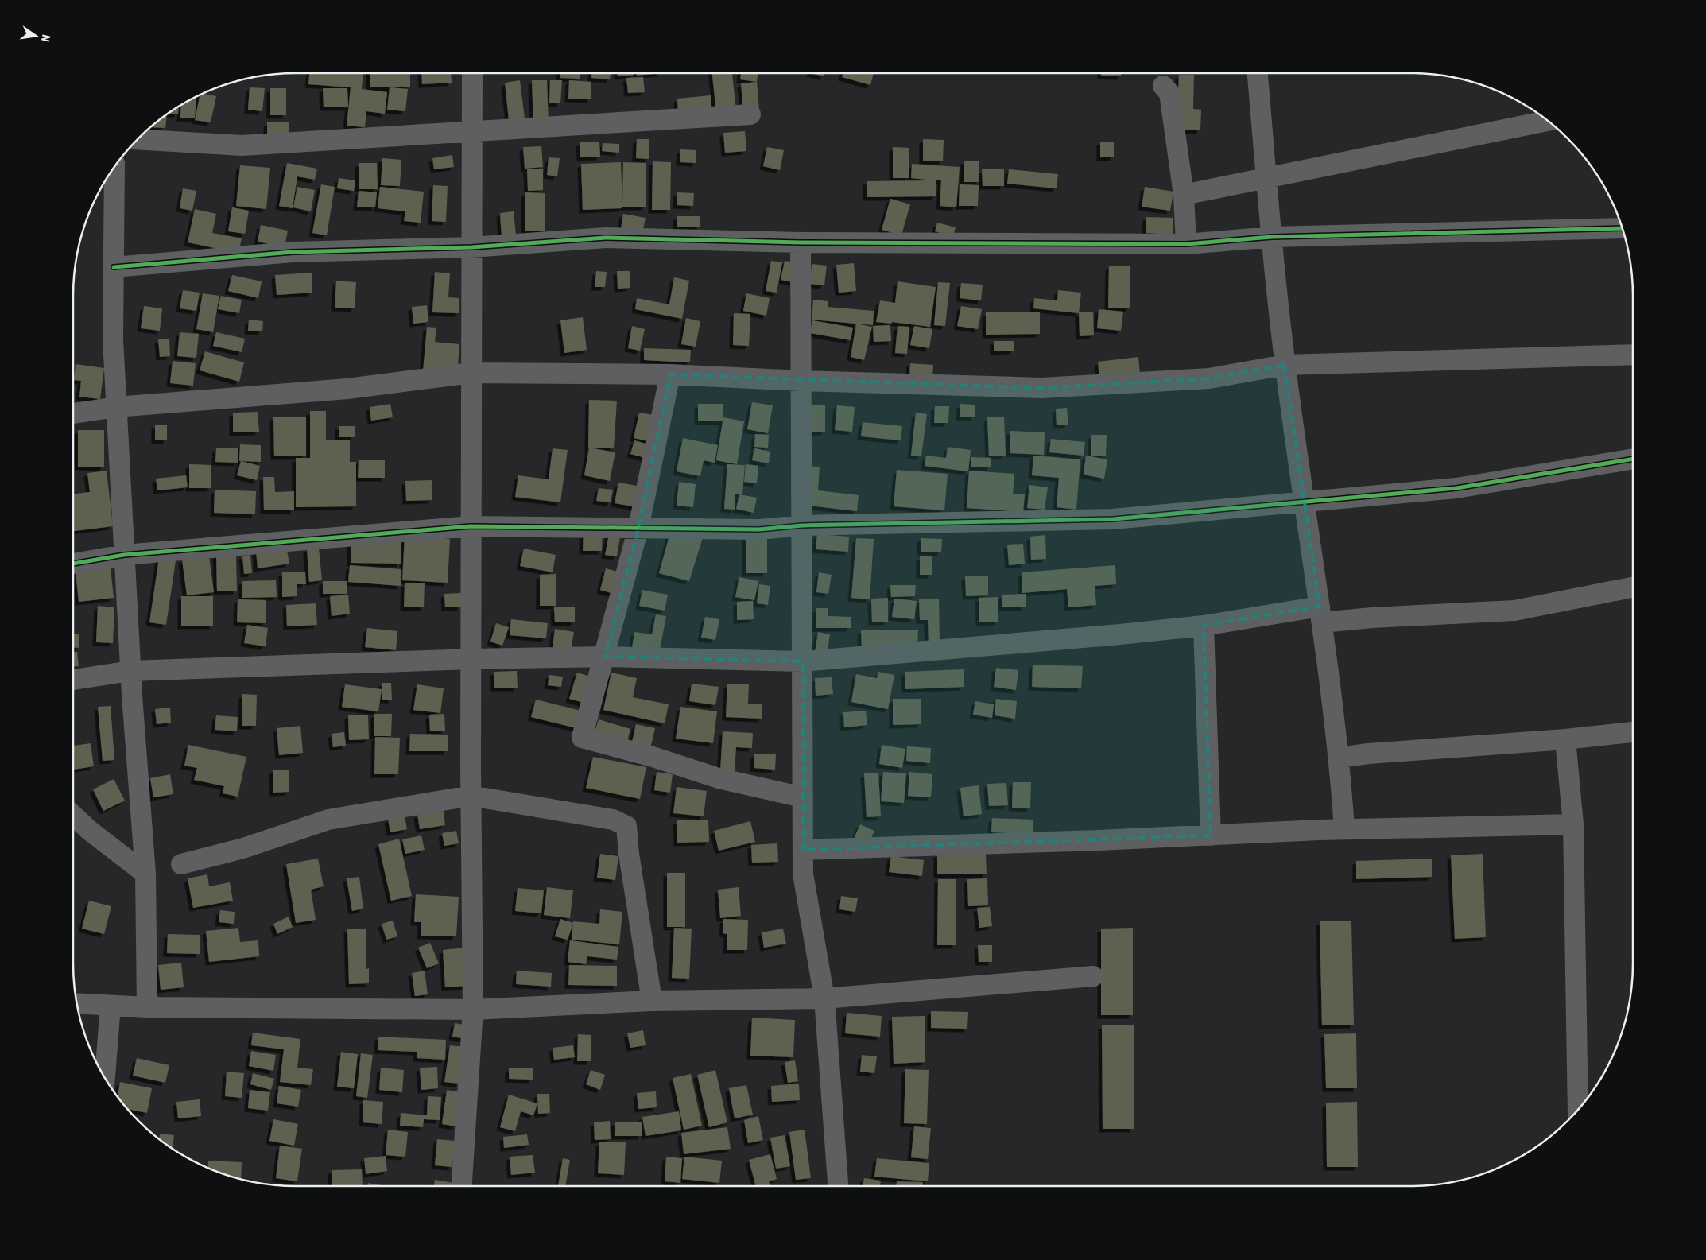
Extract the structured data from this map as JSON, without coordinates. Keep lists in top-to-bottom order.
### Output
{
  "north": "right"
}
